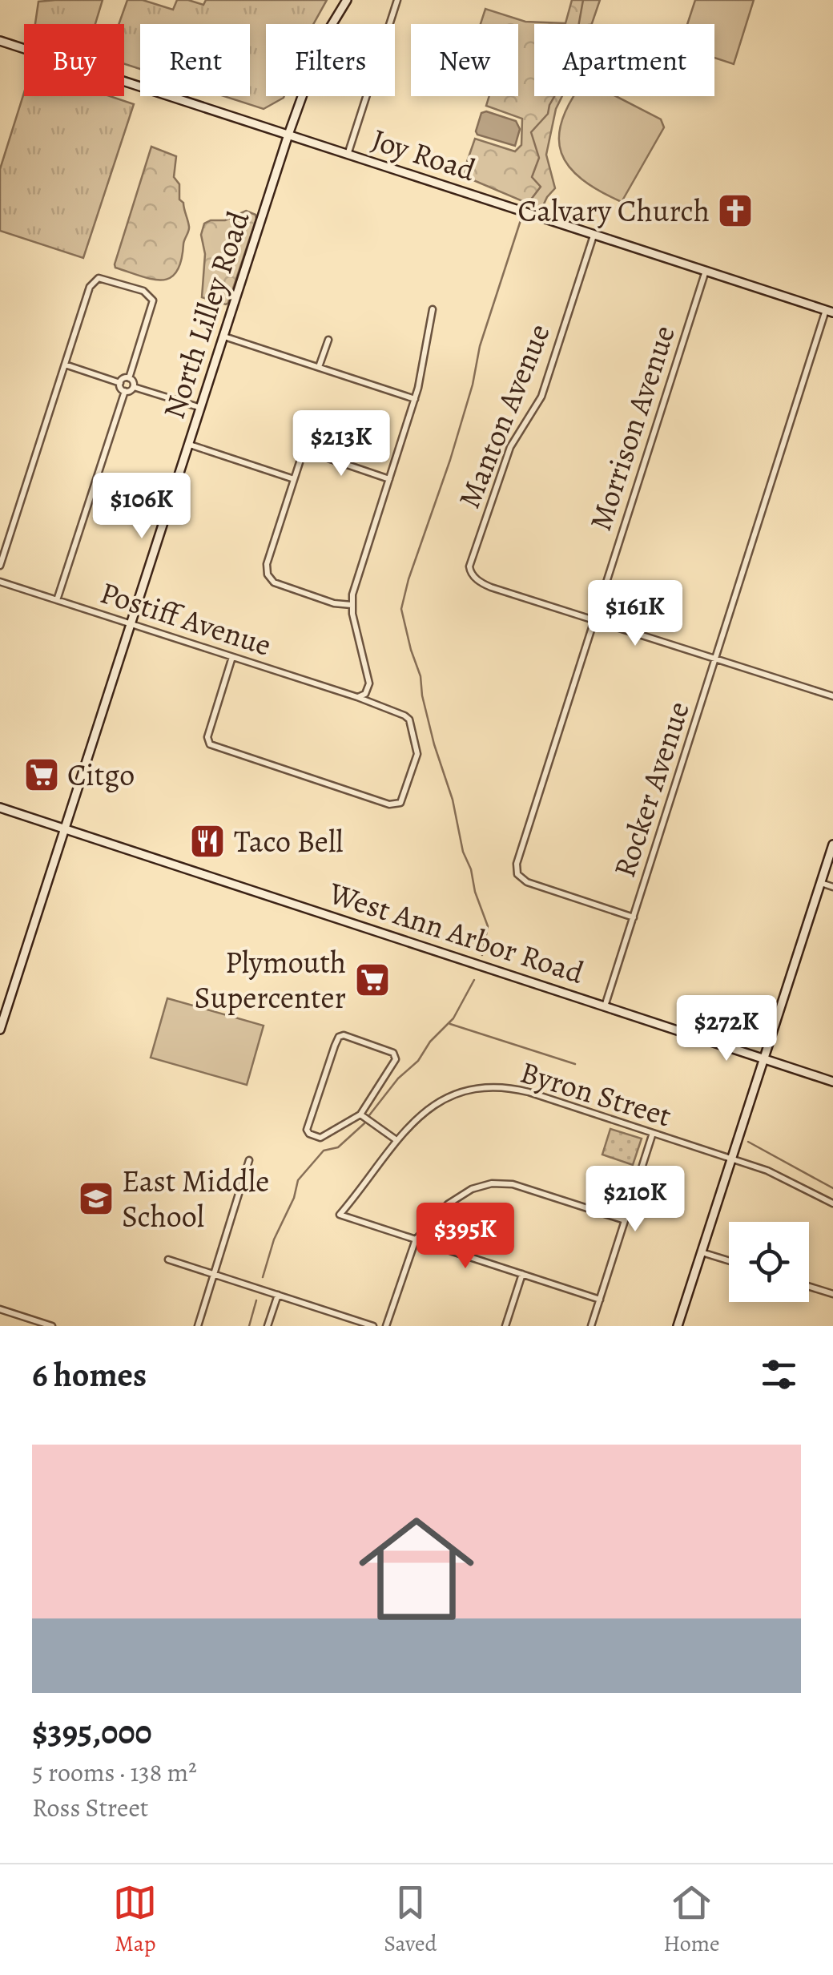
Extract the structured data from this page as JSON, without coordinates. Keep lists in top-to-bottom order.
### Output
{
  "streets": {
    "street": [
      "Joy Road",
      "North Lilley Road",
      "Manton Avenue",
      "Morrison Avenue",
      "Postiff Avenue",
      "Rocker Avenue",
      "West Ann Arbor Road",
      "Byron Street"
    ]
  },
  "crossings": [
    ["Joy Road", "North Lilley Road"],
    ["Joy Road", "Manton Avenue"],
    ["Joy Road", "Morrison Avenue"],
    ["Joy Road", "Rocker Avenue"],
    ["North Lilley Road", "Postiff Avenue"],
    ["North Lilley Road", "West Ann Arbor Road"],
    ["Manton Avenue", "Morrison Avenue"],
    ["Morrison Avenue", "Rocker Avenue"],
    ["Rocker Avenue", "West Ann Arbor Road"]
  ],
  "places": {
    "church": ["Calvary Church"],
    "supermarket": ["Citgo", "Plymouth Supercenter"],
    "restaurant": ["Taco Bell"],
    "school or university": ["East Middle School"]
  },
  "page": {
    "chip": [
      "Buy",
      "Rent",
      "Filters",
      "New",
      "Apartment"
    ],
    "price": [
      "$213K",
      "$106K",
      "$161K",
      "$272K",
      "$210K",
      "$395K"
    ],
    "heading": "6 homes",
    "list": [
      {
        "name": "$395,000",
        "note": "5 rooms · 138 m² · Ross Street"
      }
    ],
    "tabs": ["Map", "Saved", "Home"]
  }
}
